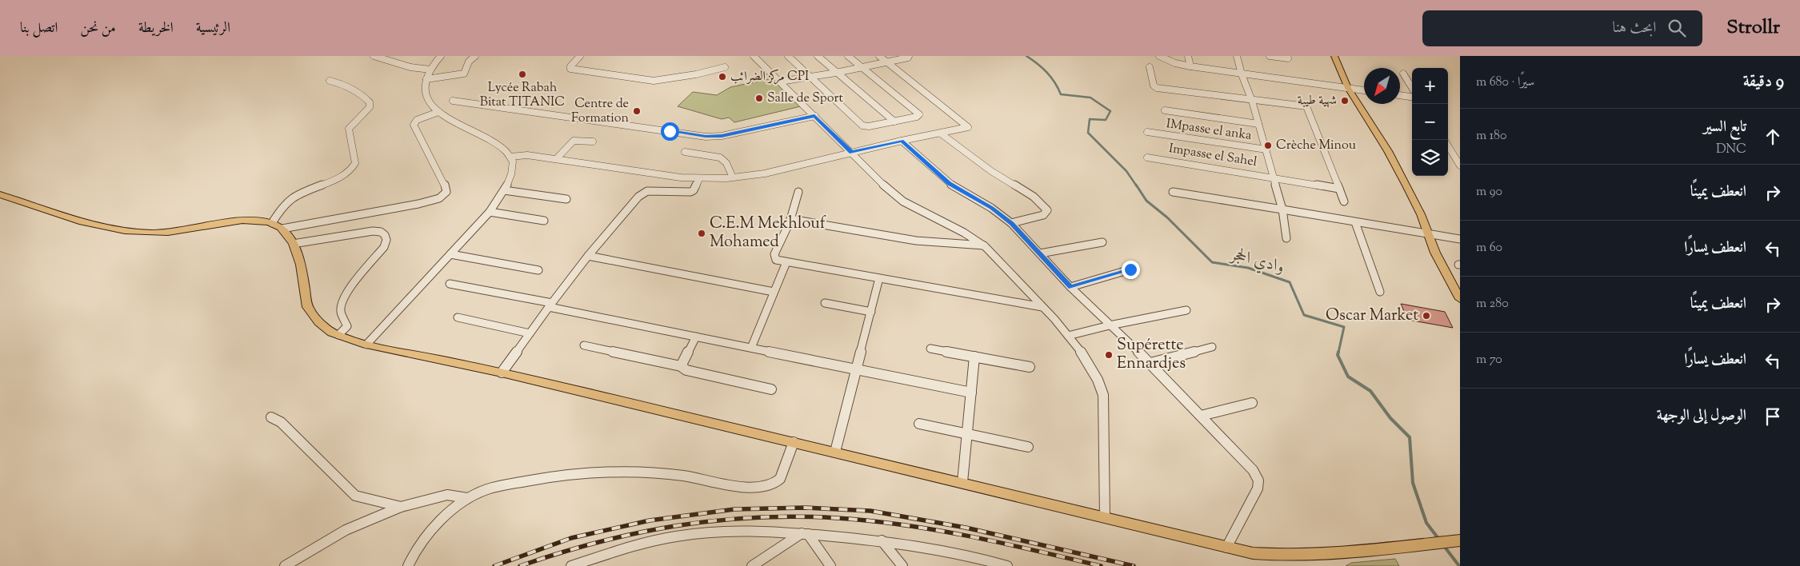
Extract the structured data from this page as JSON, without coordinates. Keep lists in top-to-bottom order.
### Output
{
  "streets": {
    "street": ["IMpasse el anka", "Impasse el Sahel"]
  },
  "water": ["وادي الحجر"],
  "places": [
    "Lycée Rabah Bitat TITANIC",
    "مركز الضرائب CPI",
    "Salle de Sport",
    "شهية طيبة",
    "Centre de Formation",
    "Crèche Minou",
    "C.E.M Mekhlouf Mohamed",
    "Oscar Market",
    "Supérette Ennardjes"
  ],
  "north": "bottom left",
  "page": {
    "header": "Strollr",
    "search": "ابحث هنا",
    "nav": [
      "الرئيسية",
      "الخريطة",
      "من نحن",
      "اتصل بنا"
    ],
    "heading": ["9 دقيقة", "سيرًا · 680 m"],
    "map_buttons": ["+", "−"],
    "list": [
      ["تابع السير", "DNC", "180 m"],
      ["انعطف يمينًا", "90 m"],
      ["انعطف يسارًا", "60 m"],
      ["انعطف يمينًا", "280 m"],
      ["انعطف يسارًا", "70 m"],
      "الوصول إلى الوجهة"
    ]
  }
}
